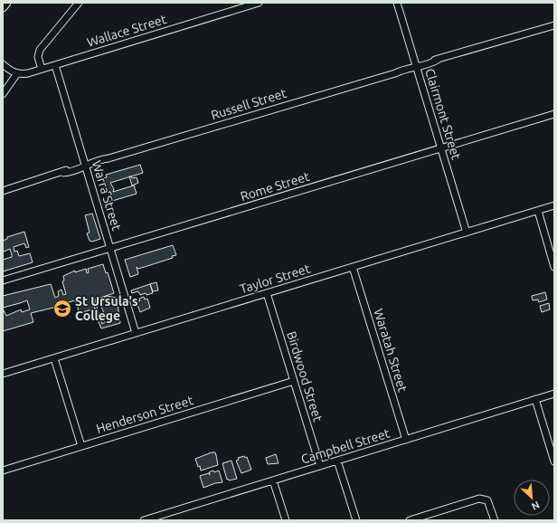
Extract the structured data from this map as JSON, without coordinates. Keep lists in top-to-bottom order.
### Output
{
  "streets": {
    "street": [
      "Wallace Street",
      "Russell Street",
      "Clairmont Street",
      "Rome Street",
      "Warra Street",
      "Taylor Street",
      "Waratah Street",
      "Birdwood Street",
      "Henderson Street",
      "Campbell Street"
    ]
  },
  "crossings": [
    ["Wallace Street", "Warra Street"],
    ["Russell Street", "Clairmont Street"],
    ["Russell Street", "Warra Street"],
    ["Clairmont Street", "Rome Street"],
    ["Clairmont Street", "Taylor Street"],
    ["Rome Street", "Warra Street"],
    ["Warra Street", "Taylor Street"],
    ["Taylor Street", "Waratah Street"],
    ["Taylor Street", "Birdwood Street"],
    ["Waratah Street", "Campbell Street"],
    ["Birdwood Street", "Henderson Street"],
    ["Birdwood Street", "Campbell Street"]
  ],
  "places": {
    "school or university": ["St Ursula's College"]
  },
  "north": "bottom right"
}
